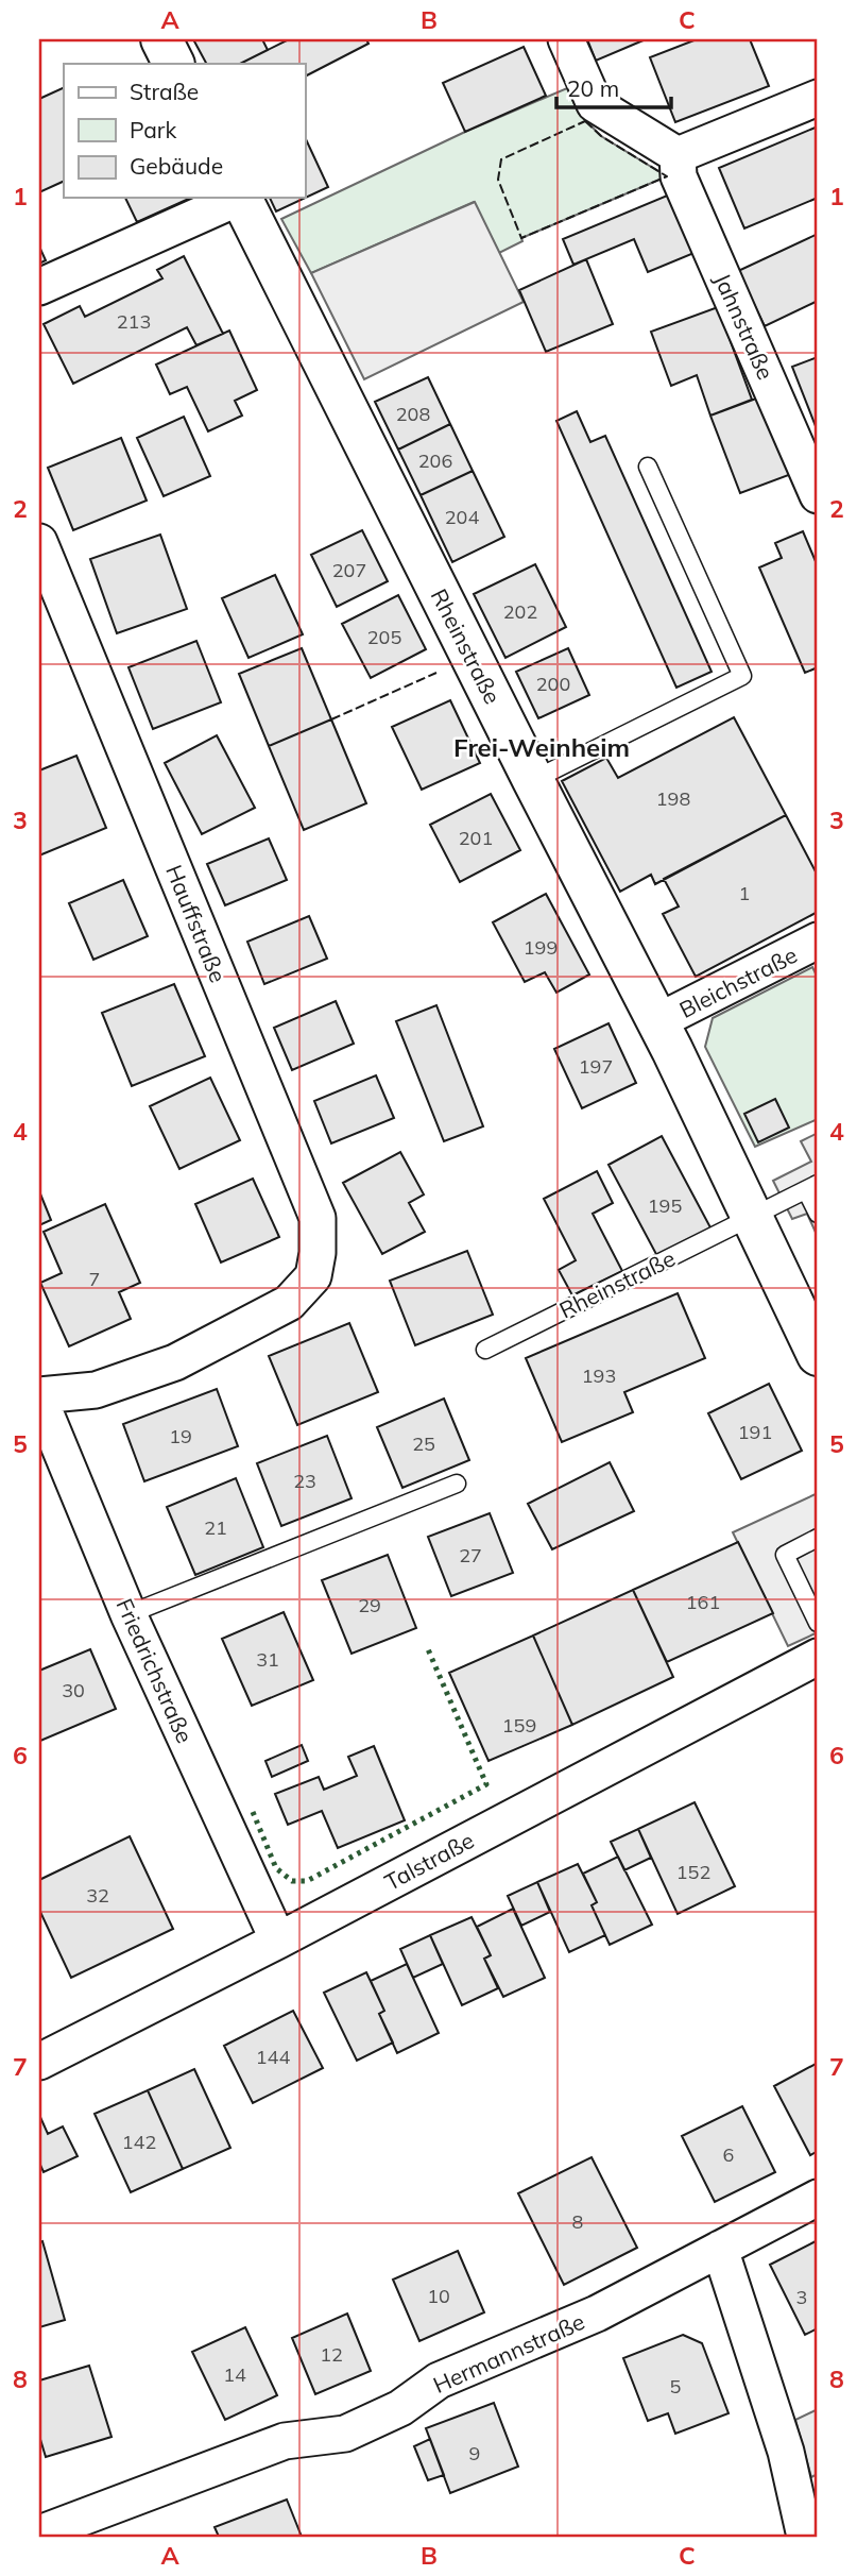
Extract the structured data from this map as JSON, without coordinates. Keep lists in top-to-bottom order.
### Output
{
  "streets": {
    "street": [
      "Jahnstraße",
      "Rheinstraße",
      "Hauffstraße",
      "Bleichstraße",
      "Friedrichstraße",
      "Talstraße",
      "Hermannstraße"
    ]
  },
  "crossings": [
    ["Rheinstraße", "Bleichstraße"],
    ["Hauffstraße", "Friedrichstraße"],
    ["Friedrichstraße", "Talstraße"]
  ],
  "districts": ["Frei-Weinheim"],
  "house_numbers": [
    "213",
    "208",
    "206",
    "204",
    "207",
    "202",
    "205",
    "200",
    "198",
    "201",
    "1",
    "199",
    "197",
    "195",
    "7",
    "193",
    "191",
    "19",
    "25",
    "23",
    "21",
    "27",
    "161",
    "29",
    "31",
    "30",
    "159",
    "152",
    "32",
    "144",
    "142",
    "6",
    "8",
    "10",
    "3",
    "12",
    "14",
    "5",
    "9"
  ],
  "legend": ["Straße", "Park", "Gebäude"],
  "scale_bar": "20 m",
  "grid": {
    "columns": ["A", "B", "C"],
    "rows": [
      "1",
      "2",
      "3",
      "4",
      "5",
      "6",
      "7",
      "8"
    ]
  }
}
